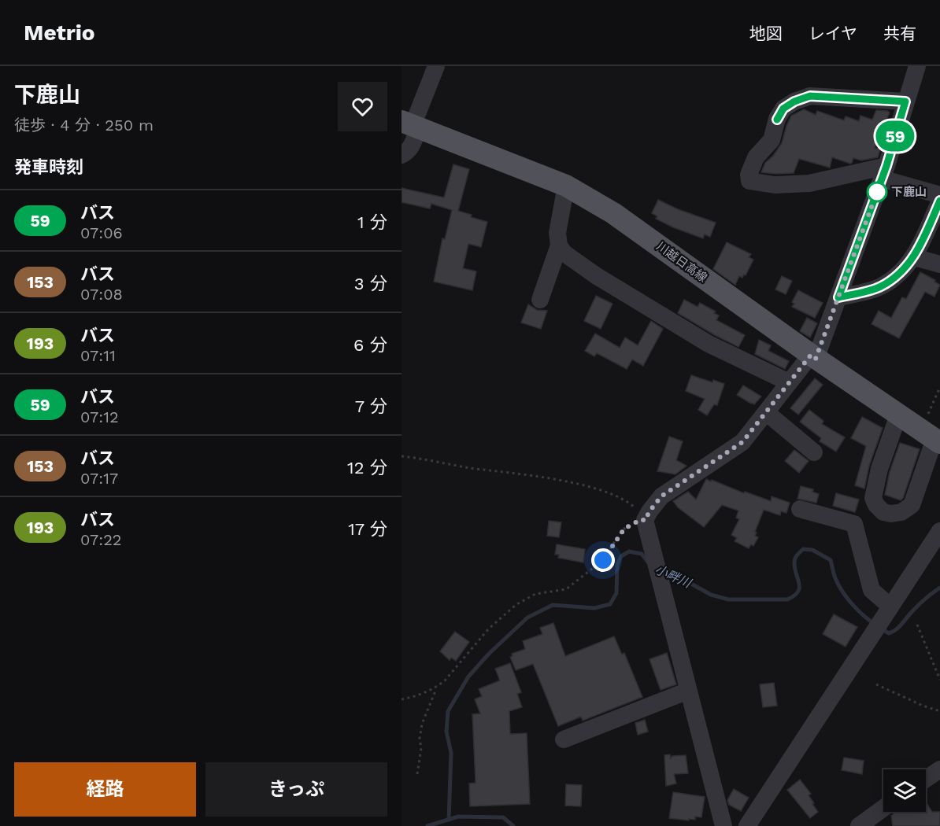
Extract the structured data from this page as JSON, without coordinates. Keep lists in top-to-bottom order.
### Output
{
  "streets": {
    "main road": ["川越日高線"]
  },
  "water": ["小畔川"],
  "places": ["下鹿山"],
  "lines": ["bus line 59"],
  "page": {
    "header": "Metrio",
    "nav": ["地図", "レイヤ", "共有"],
    "heading": [
      ["下鹿山", "徒歩 · 4 分 · 250 m"],
      "発車時刻"
    ],
    "on_map": "59",
    "list": [
      {
        "mark": "59",
        "name": "バス",
        "note": "07:06",
        "value": "1 分"
      },
      {
        "mark": "153",
        "name": "バス",
        "note": "07:08",
        "value": "3 分"
      },
      {
        "mark": "193",
        "name": "バス",
        "note": "07:11",
        "value": "6 分"
      },
      {
        "mark": "59",
        "name": "バス",
        "note": "07:12",
        "value": "7 分"
      },
      {
        "mark": "153",
        "name": "バス",
        "note": "07:17",
        "value": "12 分"
      },
      {
        "mark": "193",
        "name": "バス",
        "note": "07:22",
        "value": "17 分"
      }
    ],
    "buttons": ["経路", "きっぷ"]
  }
}
